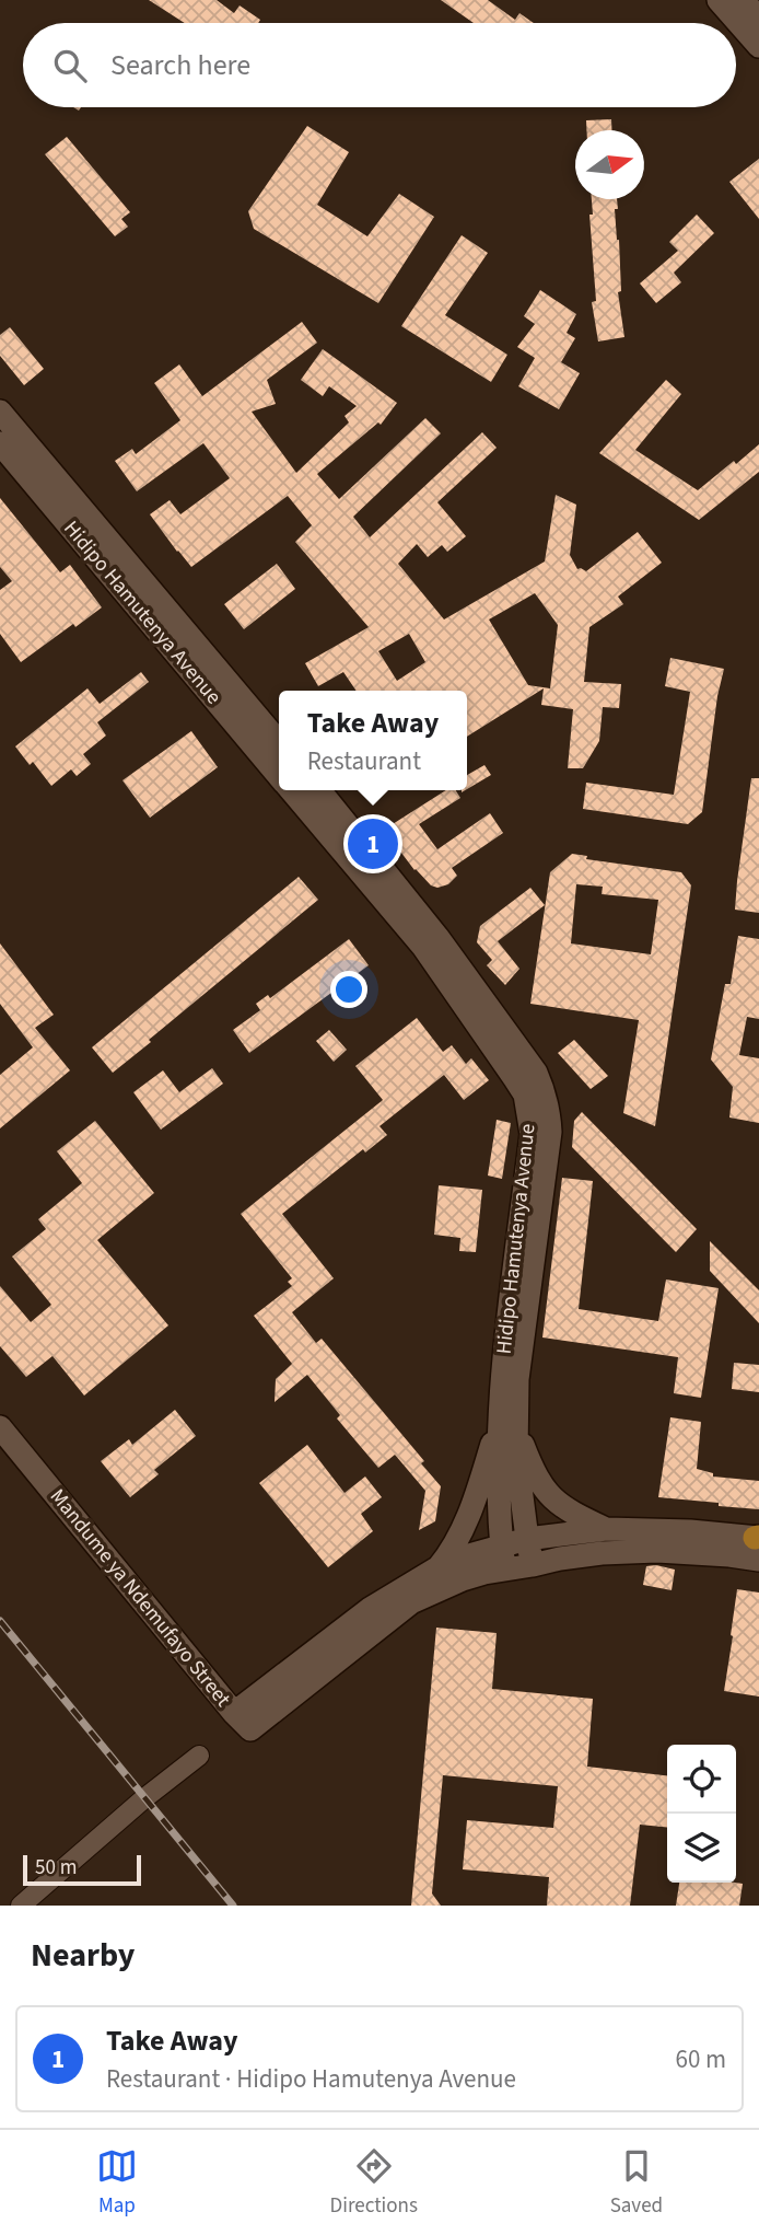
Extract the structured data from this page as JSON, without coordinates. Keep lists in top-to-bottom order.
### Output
{
  "streets": {
    "street": ["Hidipo Hamutenya Avenue", "Mandume ya Ndemufayo Street"]
  },
  "crossings": [
    ["Hidipo Hamutenya Avenue", "Mandume ya Ndemufayo Street"]
  ],
  "scale_bar": "50 m",
  "north": "right",
  "page": {
    "search": "Search here",
    "popup": ["Take Away", "Restaurant"],
    "pins": "1",
    "scale": "50 m",
    "heading": "Nearby",
    "list": [
      {
        "mark": "1",
        "name": "Take Away",
        "note": "Restaurant · Hidipo Hamutenya Avenue",
        "value": "60 m"
      }
    ],
    "nav": ["Map", "Directions", "Saved"]
  }
}
